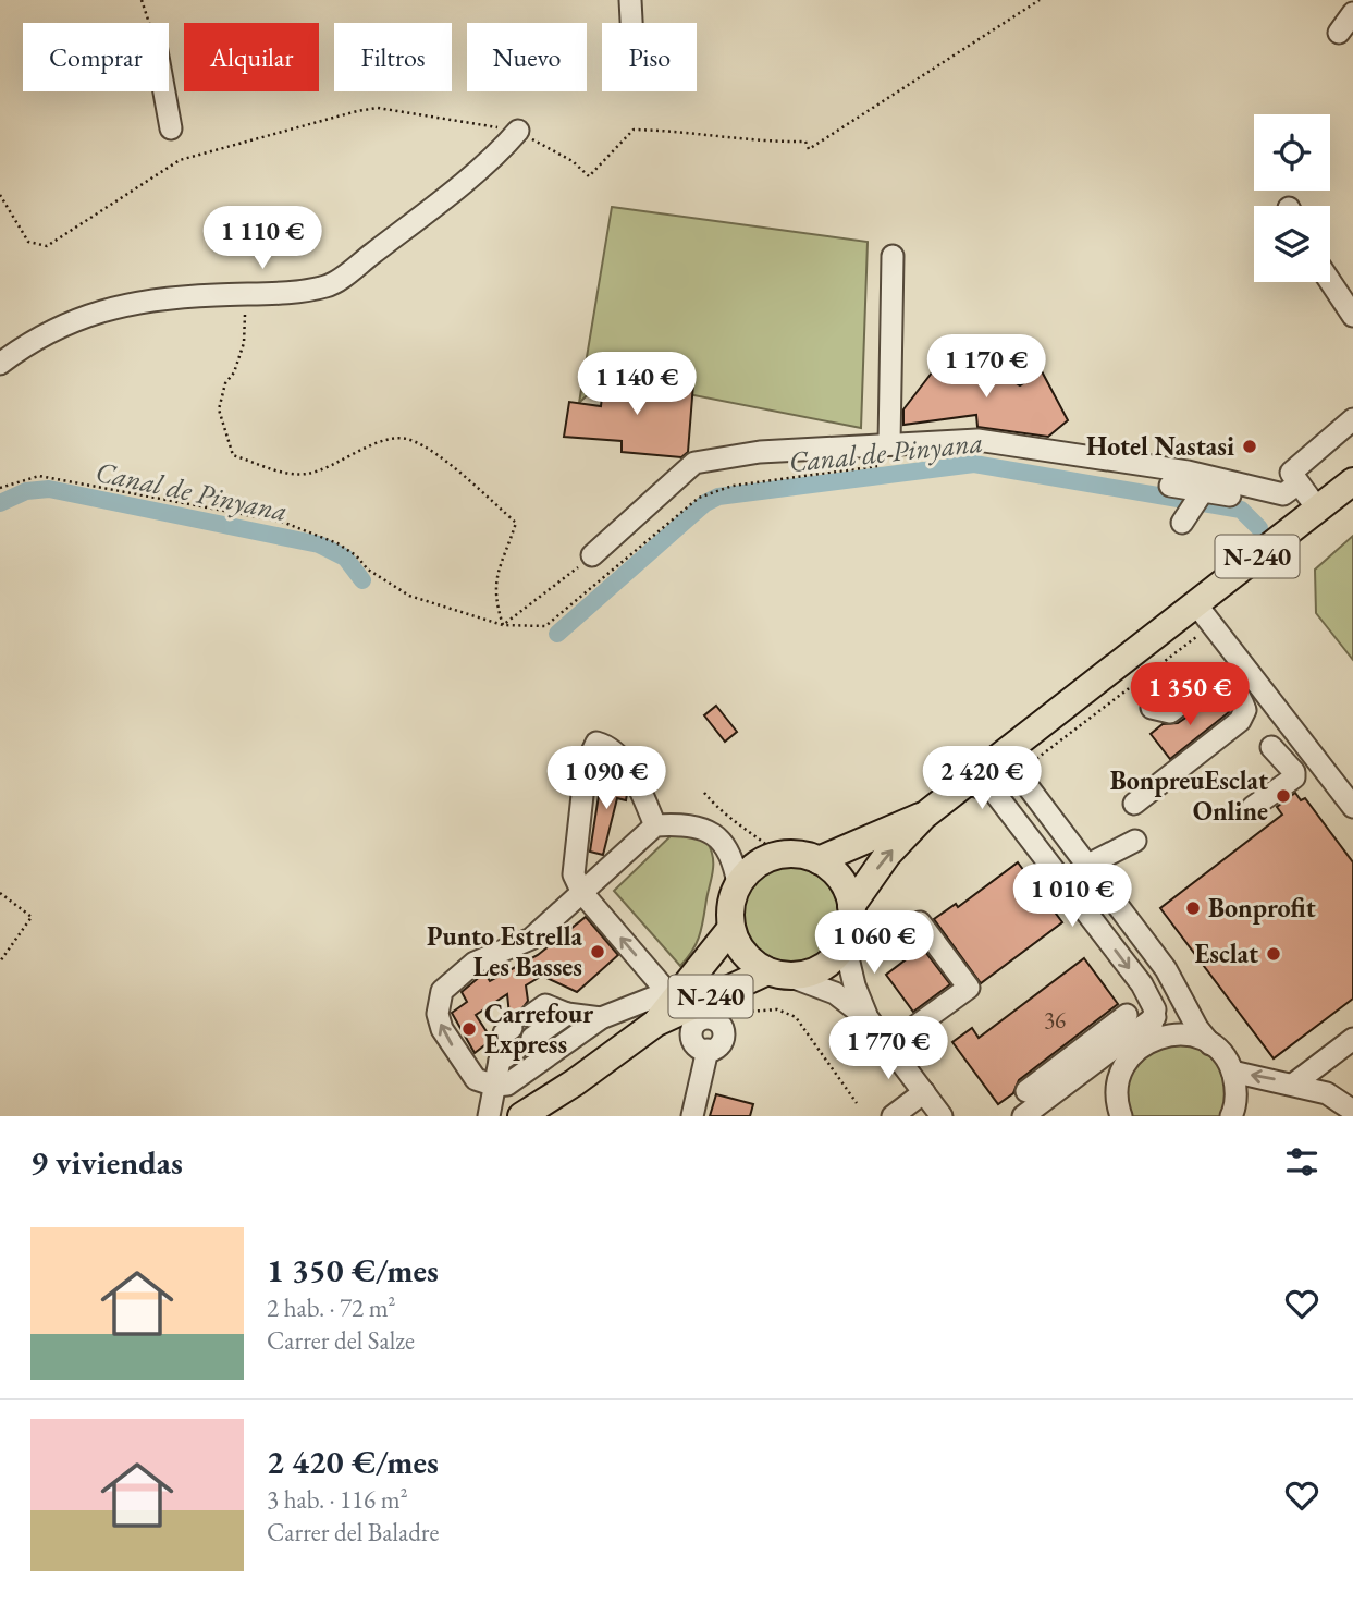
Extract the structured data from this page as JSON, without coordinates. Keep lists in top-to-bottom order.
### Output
{
  "streets": {
    "main road": ["N-240"]
  },
  "water": ["Canal de Pinyana"],
  "places": [
    "Hotel Nastasi",
    "BonpreuEsclat Online",
    "Bonprofit",
    "Punto Estrella Les Basses",
    "Esclat",
    "Carrefour Express"
  ],
  "house_numbers": ["36"],
  "page": {
    "chip": [
      "Comprar",
      "Alquilar",
      "Filtros",
      "Nuevo",
      "Piso"
    ],
    "price": [
      "1 110 €",
      "1 170 €",
      "1 140 €",
      "1 350 €",
      "1 090 €",
      "2 420 €",
      "1 010 €",
      "1 060 €",
      "1 770 €"
    ],
    "heading": "9 viviendas",
    "list": [
      {
        "name": "1 350 €/mes",
        "note": "2 hab. · 72 m² · Carrer del Salze"
      },
      {
        "name": "2 420 €/mes",
        "note": "3 hab. · 116 m² · Carrer del Baladre"
      }
    ]
  }
}
